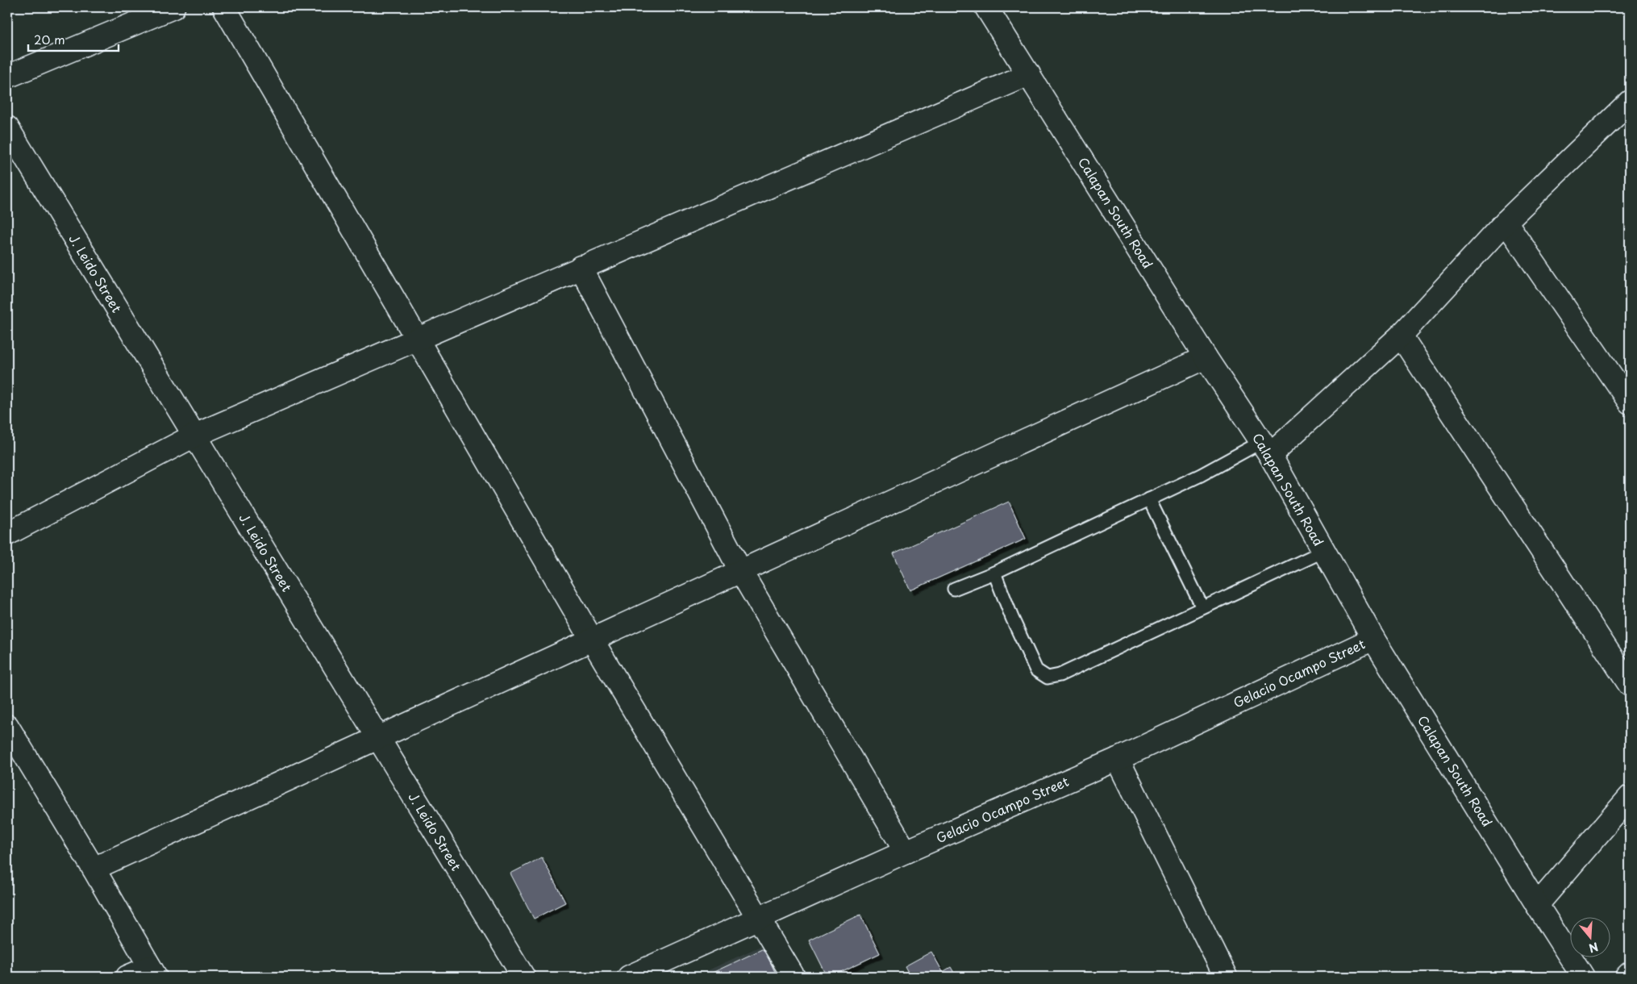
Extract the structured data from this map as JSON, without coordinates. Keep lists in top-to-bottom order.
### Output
{
  "streets": {
    "main road": ["Calapan South Road", "J. Leido Street", "Gelacio Ocampo Street"]
  },
  "crossings": [
    ["Calapan South Road", "Gelacio Ocampo Street"]
  ],
  "scale_bar": "20 m",
  "north": "bottom"
}
